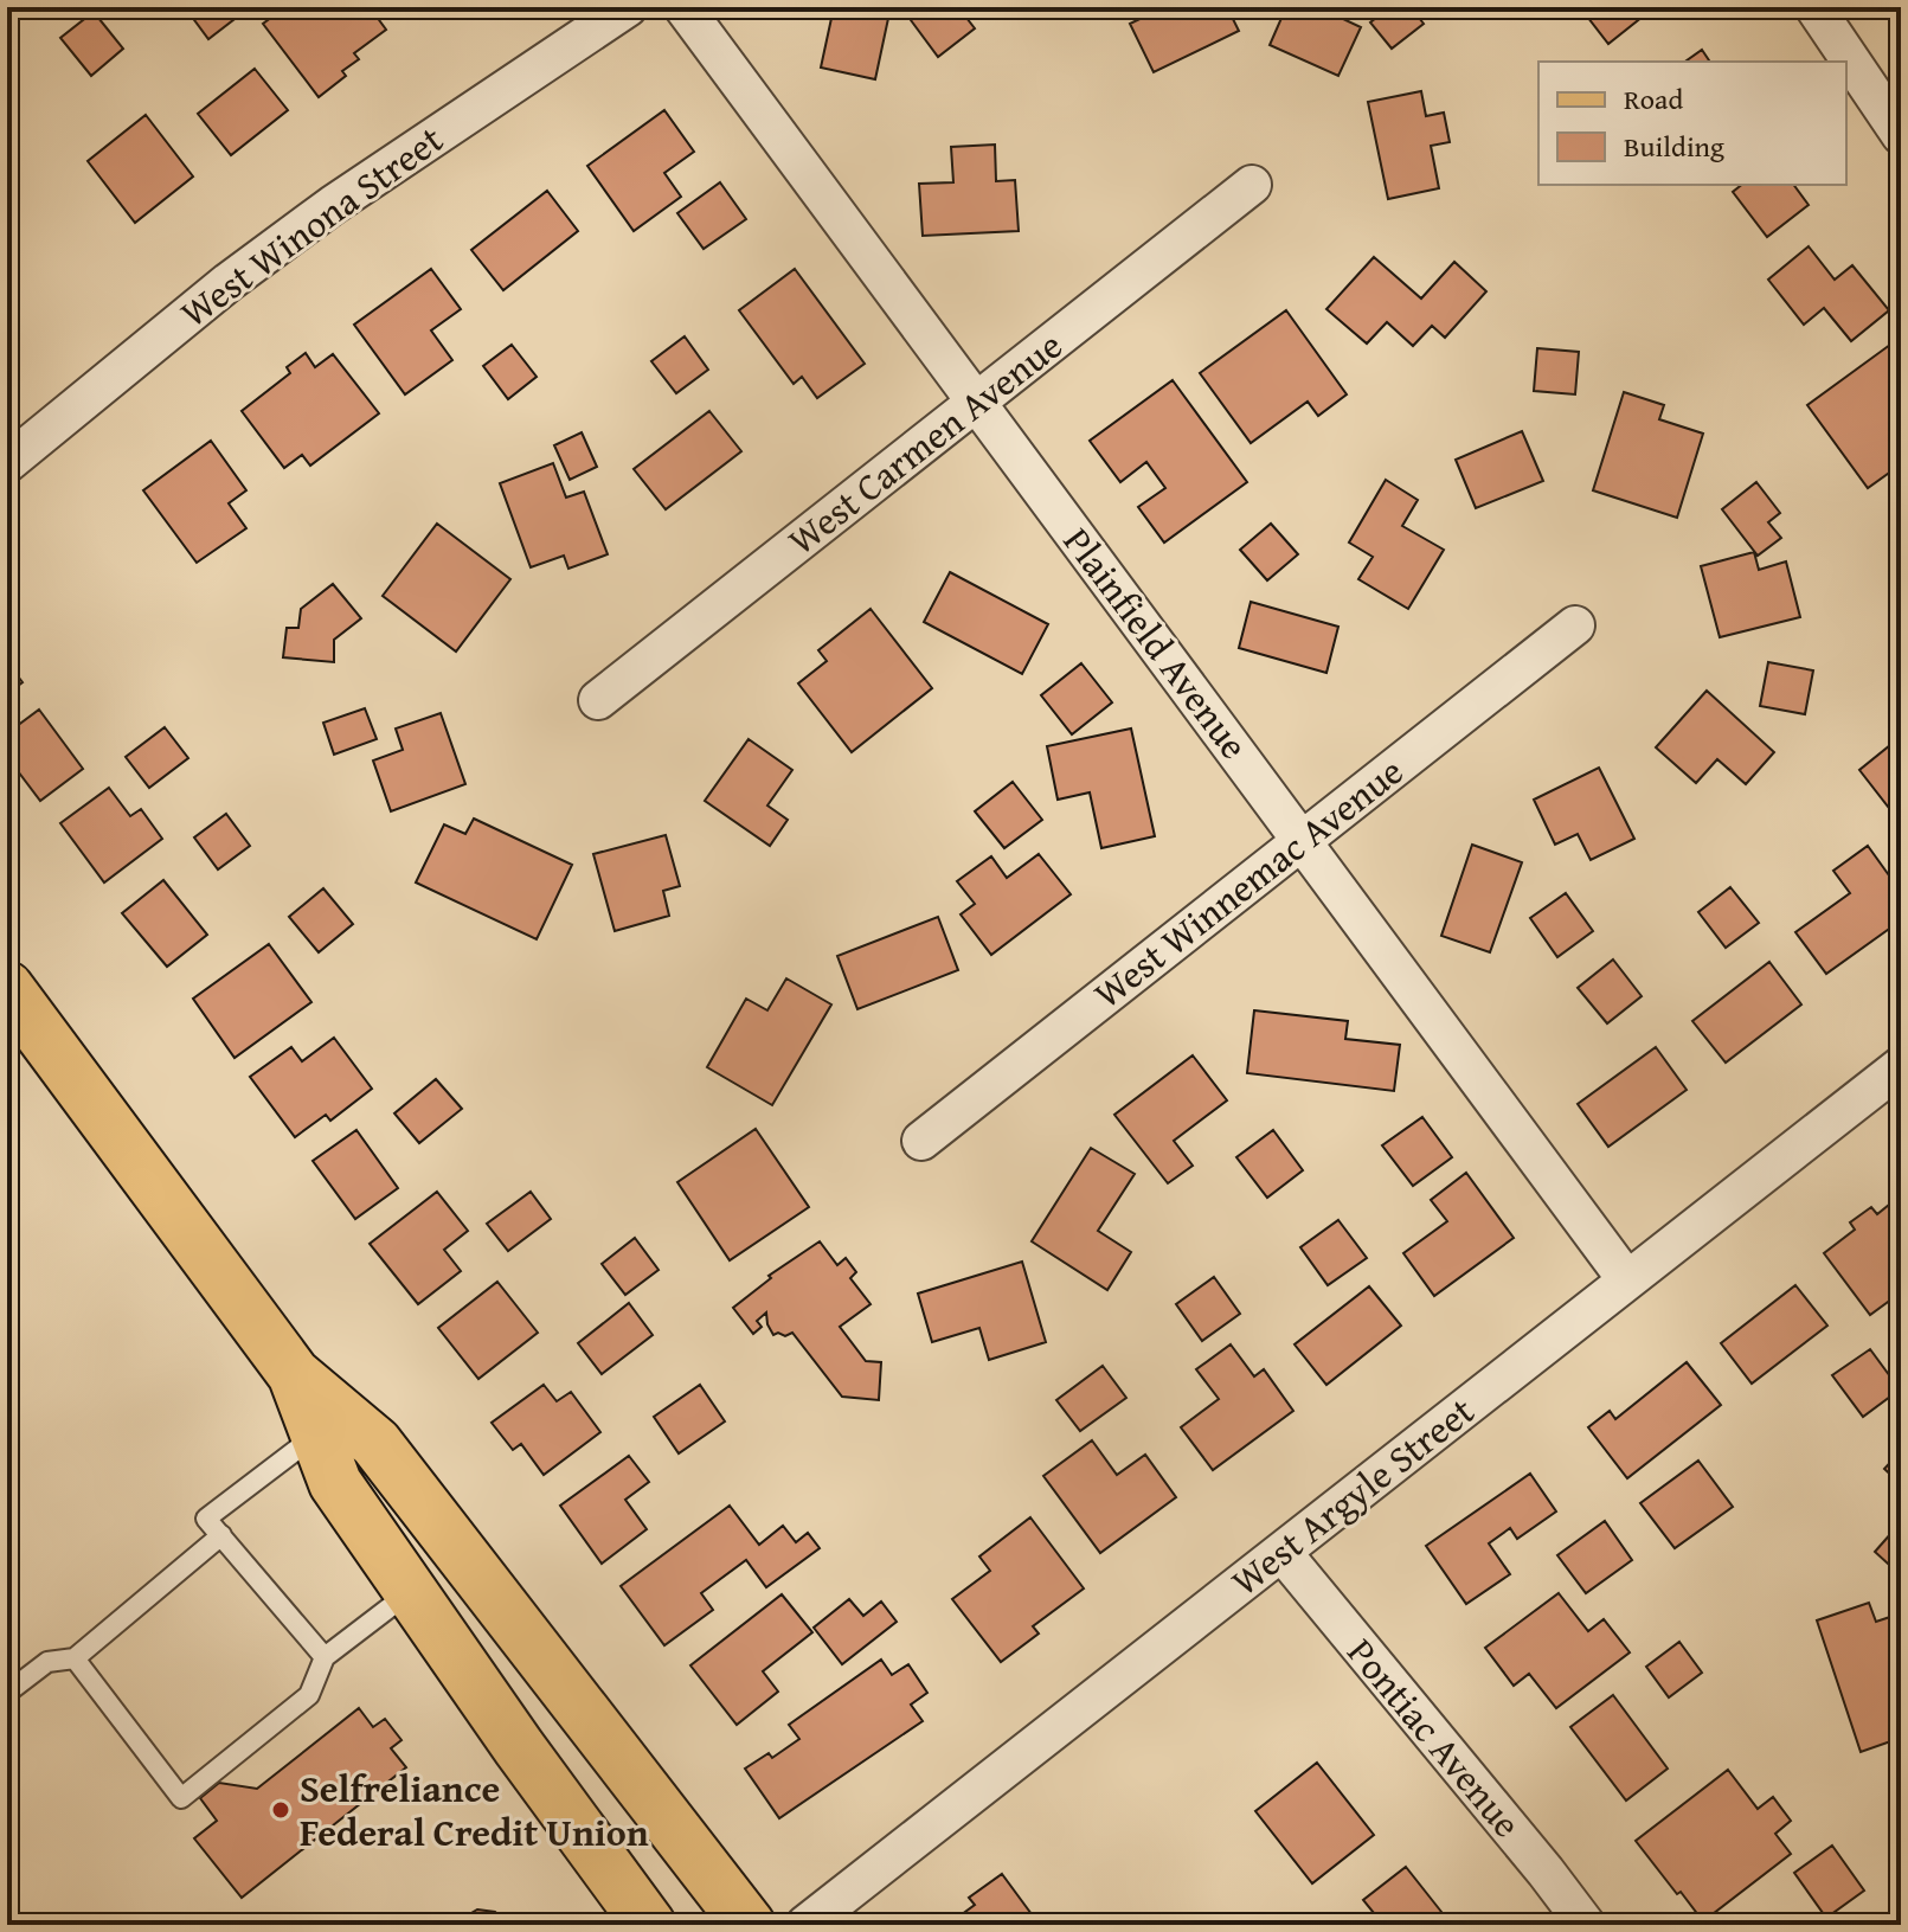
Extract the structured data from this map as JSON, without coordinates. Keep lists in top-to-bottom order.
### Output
{
  "streets": {
    "street": [
      "West Winona Street",
      "West Carmen Avenue",
      "Plainfield Avenue",
      "West Winnemac Avenue",
      "West Argyle Street",
      "Pontiac Avenue"
    ]
  },
  "crossings": [
    ["West Carmen Avenue", "Plainfield Avenue"],
    ["Plainfield Avenue", "West Winnemac Avenue"],
    ["Plainfield Avenue", "West Argyle Street"],
    ["West Argyle Street", "Pontiac Avenue"]
  ],
  "places": ["Selfreliance Federal Credit Union"],
  "legend": ["Road", "Building"]
}
